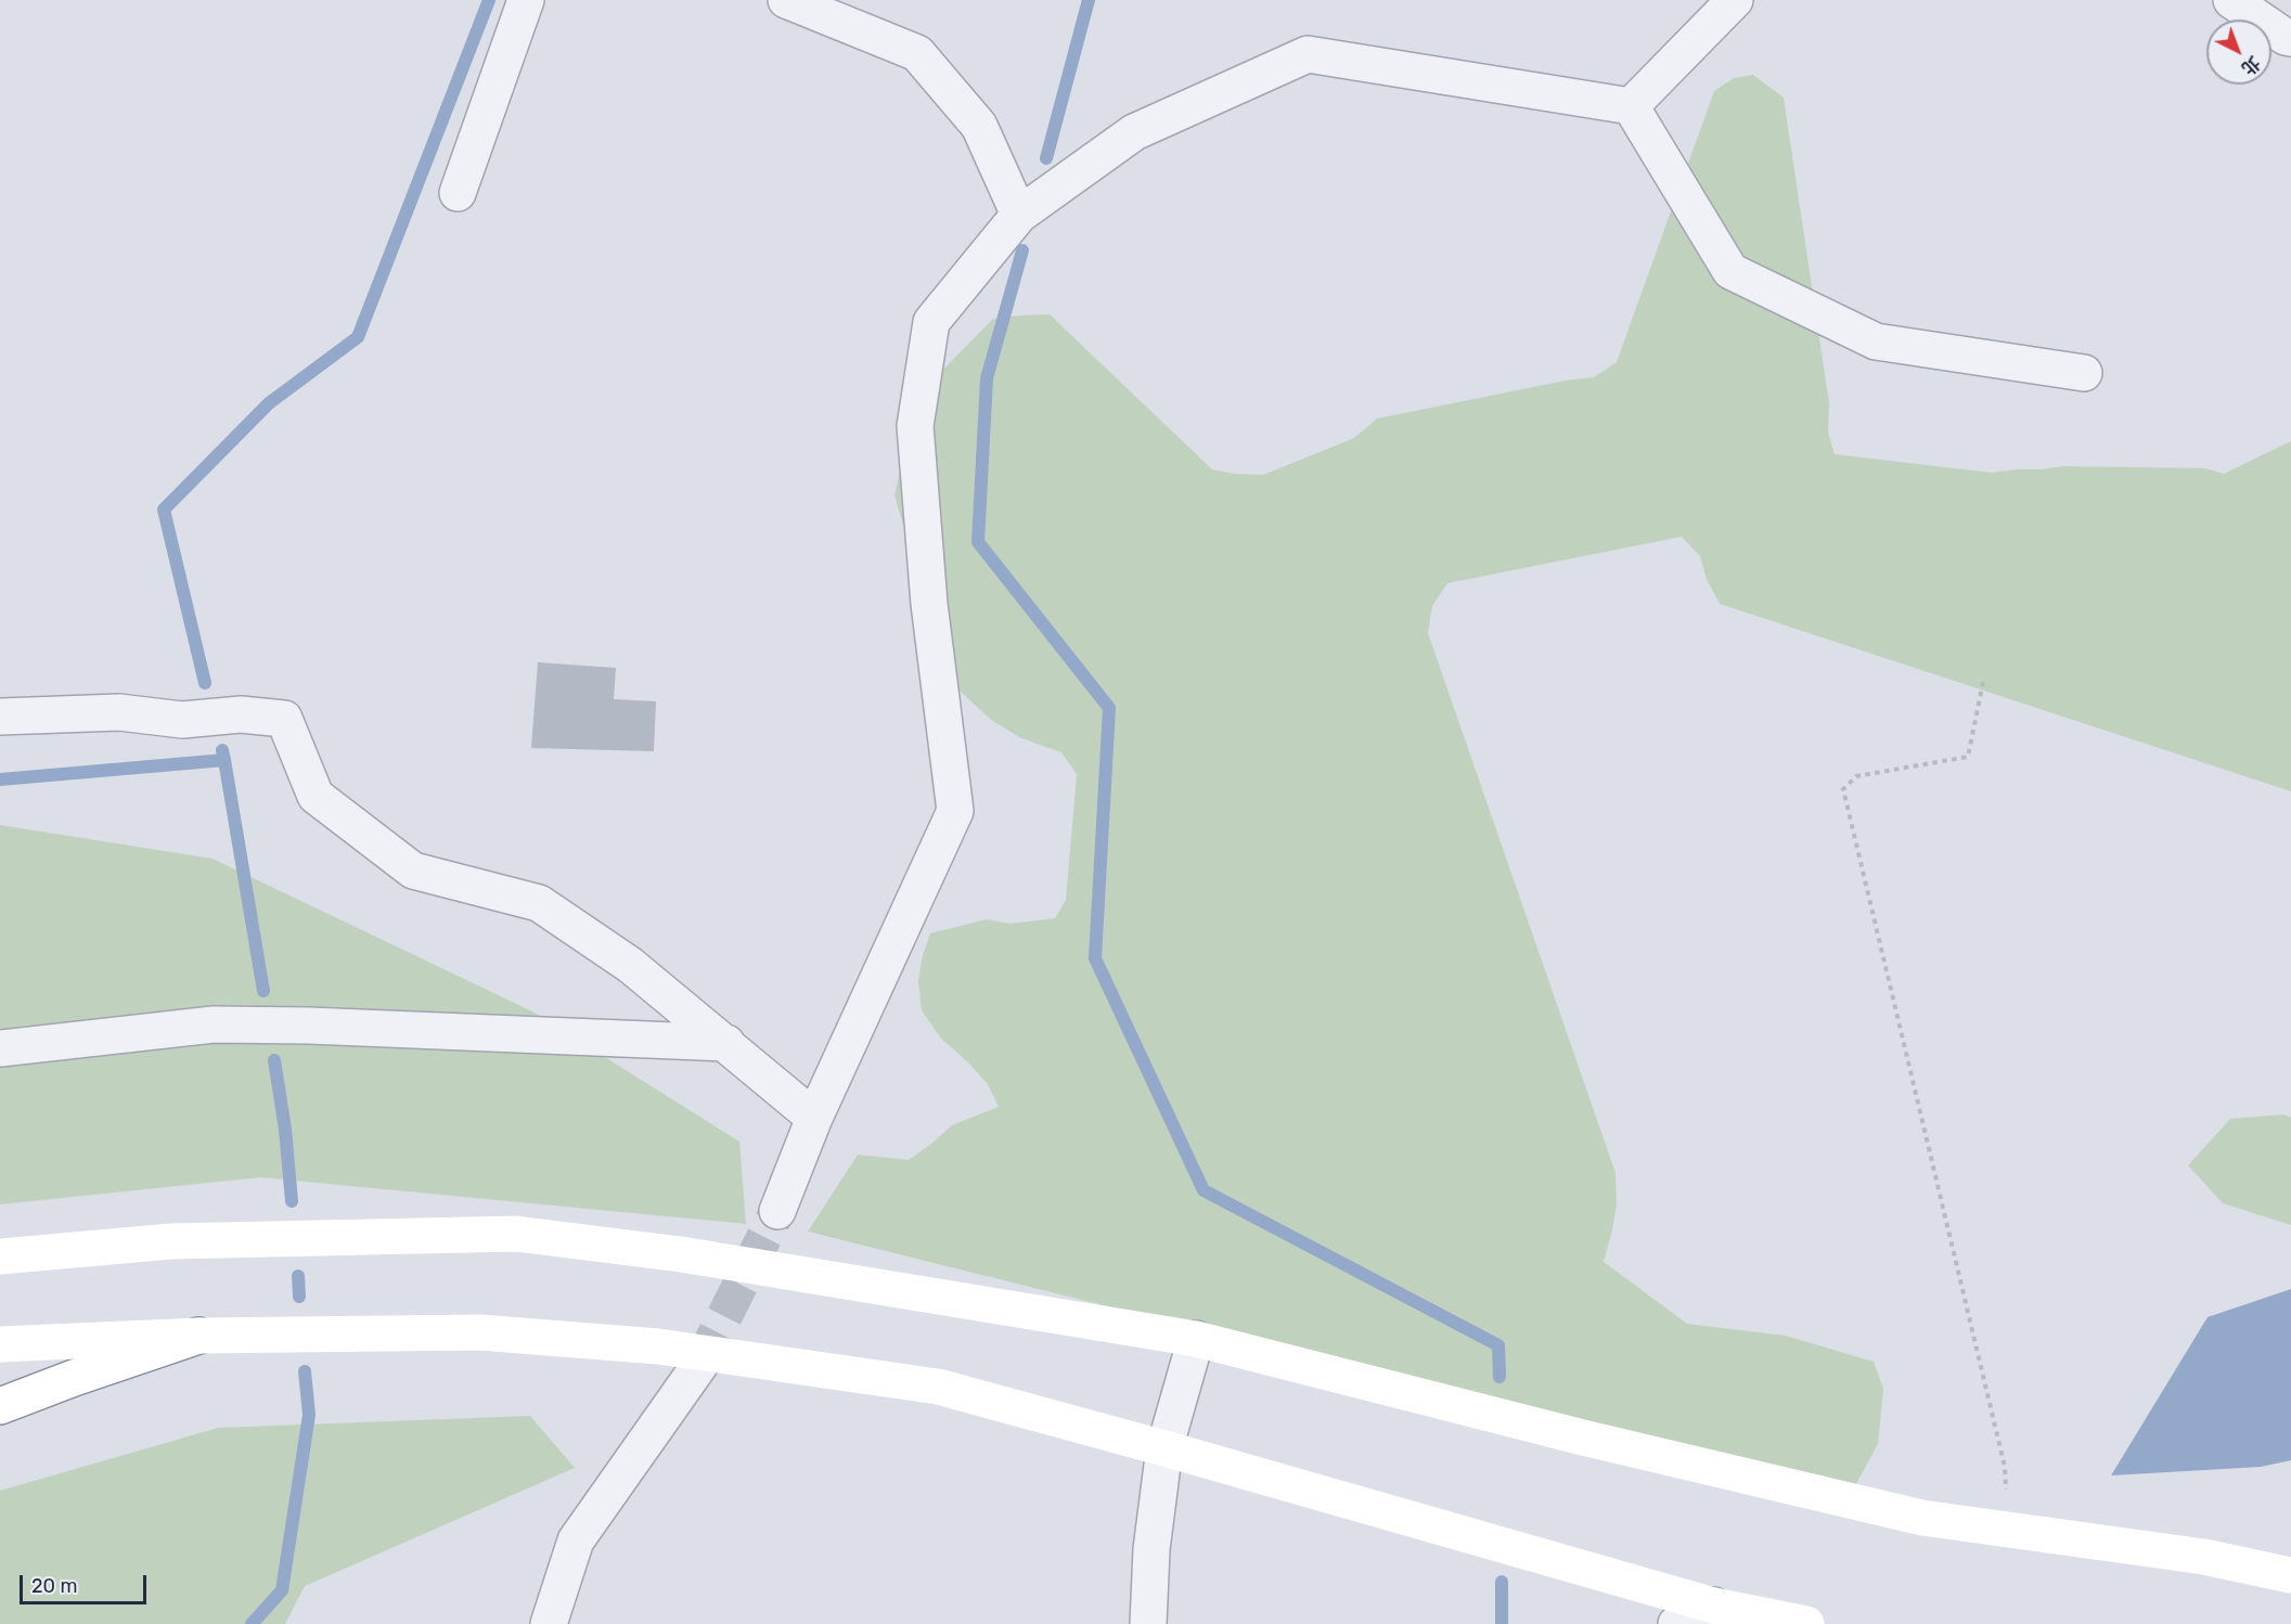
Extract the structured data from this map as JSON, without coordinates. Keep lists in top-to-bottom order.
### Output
{
  "scale_bar": "20 m",
  "north": "bottom right"
}
